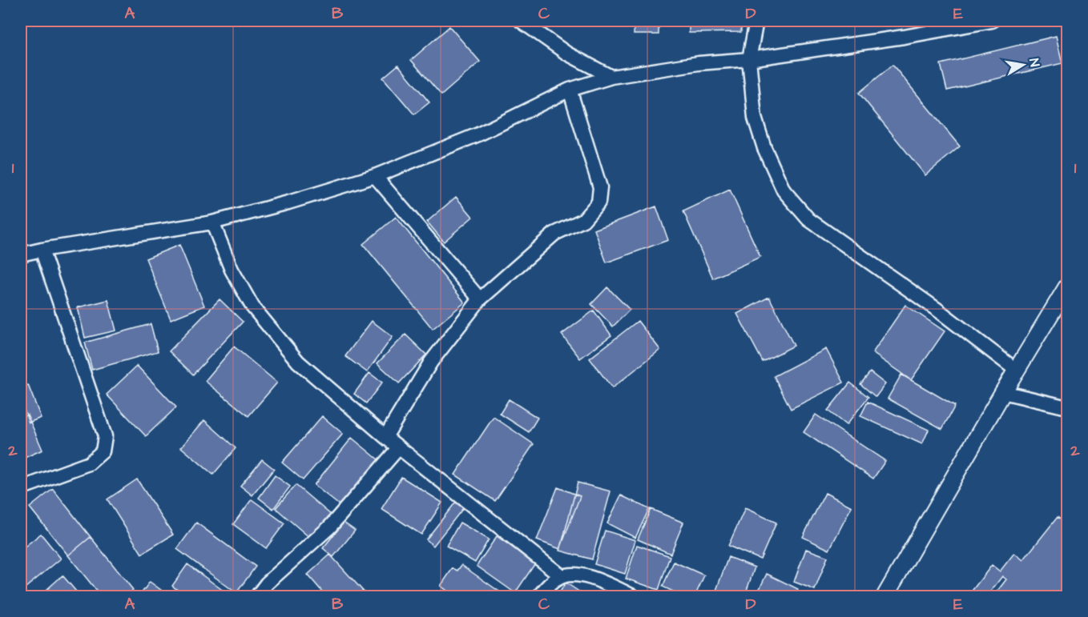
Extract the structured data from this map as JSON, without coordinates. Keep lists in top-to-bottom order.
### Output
{
  "north": "right",
  "grid": {
    "columns": [
      "A",
      "B",
      "C",
      "D",
      "E"
    ],
    "rows": ["1", "2"]
  }
}
